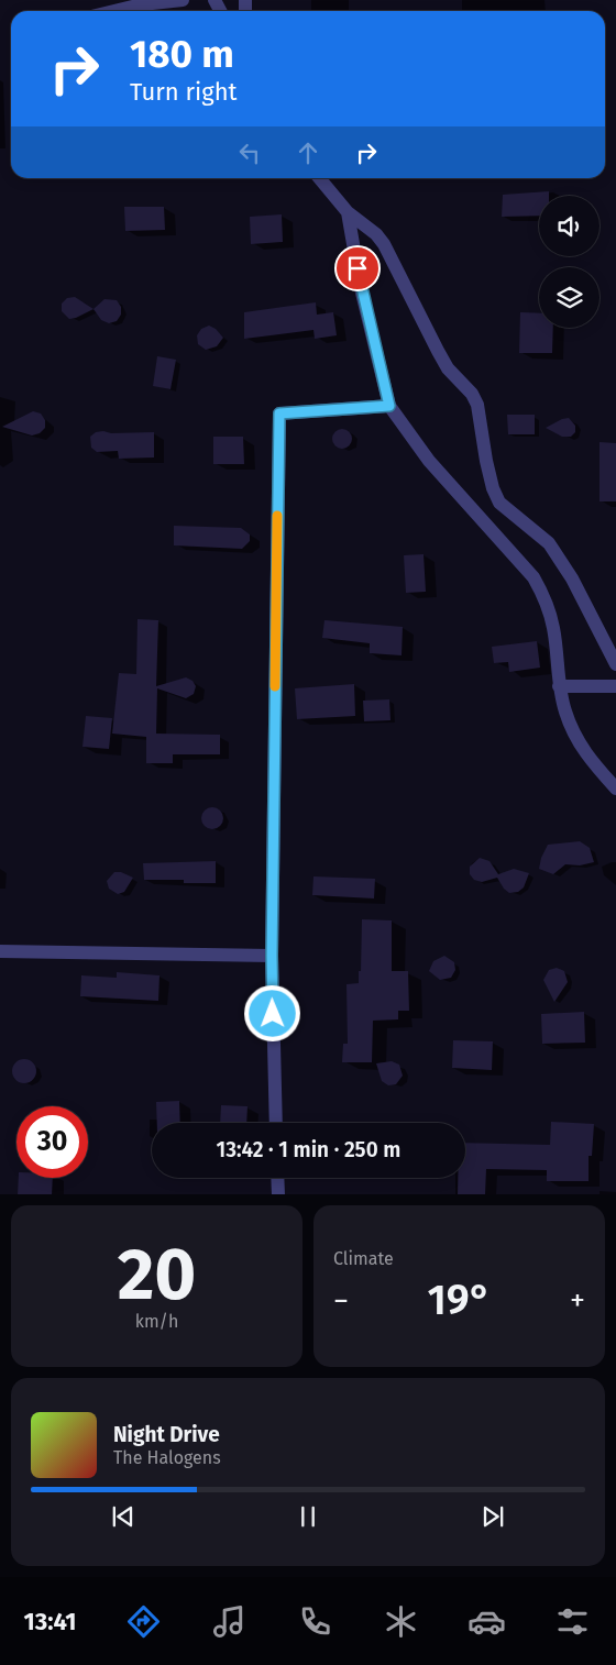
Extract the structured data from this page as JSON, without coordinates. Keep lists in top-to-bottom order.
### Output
{
  "page": {
    "turn": ["180 m", "Turn right"],
    "limit": "30",
    "trip": "13:42 · 1 min · 250 m",
    "tile": [
      ["20", "km/h"],
      "Climate"
    ],
    "heat": ["−", "19°", "+"],
    "song": ["Night Drive", "The Halogens"],
    "tabs": "13:41"
  }
}
